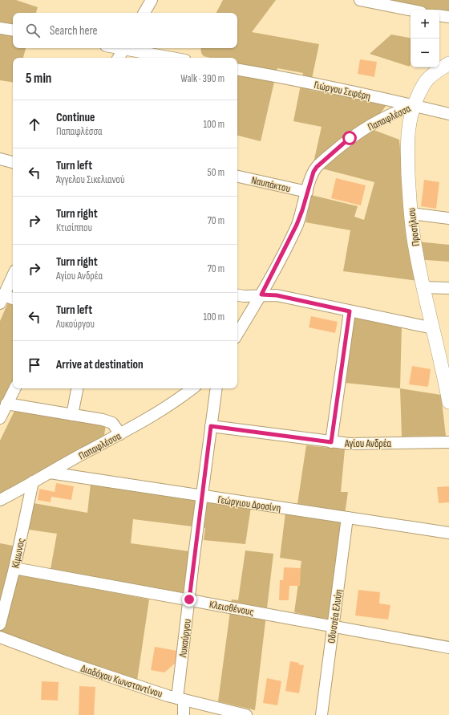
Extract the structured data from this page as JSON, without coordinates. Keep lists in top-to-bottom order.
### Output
{
  "streets": {
    "street": [
      "Γιώργου Σεφέρη",
      "Παπαφλέσσα",
      "Ναυπάκτου",
      "Προσήλιου",
      "Αγίου Ανδρέα",
      "Γεώργιου Δροσίνη",
      "Κίμωνος",
      "Κλεισθένους",
      "Οδυσσέα Ελυύη",
      "Λυκούργου",
      "Διαδόχου Κωνσταντίνου"
    ]
  },
  "crossings": [
    ["Γιώργου Σεφέρη", "Παπαφλέσσα"],
    ["Γιώργου Σεφέρη", "Προσήλιου"],
    ["Παπαφλέσσα", "Ναυπάκτου"],
    ["Παπαφλέσσα", "Προσήλιου"],
    ["Παπαφλέσσα", "Γεώργιου Δροσίνη"],
    ["Παπαφλέσσα", "Κίμωνος"],
    ["Αγίου Ανδρέα", "Λυκούργου"],
    ["Γεώργιου Δροσίνη", "Οδυσσέα Ελυύη"],
    ["Γεώργιου Δροσίνη", "Λυκούργου"],
    ["Κίμωνος", "Κλεισθένους"],
    ["Κλεισθένους", "Οδυσσέα Ελυύη"],
    ["Κλεισθένους", "Λυκούργου"],
    ["Λυκούργου", "Διαδόχου Κωνσταντίνου"]
  ],
  "page": {
    "map_buttons": ["+", "−"],
    "search": "Search here",
    "heading": ["5 min", "Walk · 390 m"],
    "list": [
      ["Continue", "Παπαφλέσσα", "100 m"],
      ["Turn left", "Άγγελου Σικελιανού", "50 m"],
      ["Turn right", "Κτισίππου", "70 m"],
      ["Turn right", "Αγίου Ανδρέα", "70 m"],
      ["Turn left", "Λυκούργου", "100 m"],
      "Arrive at destination"
    ]
  }
}
